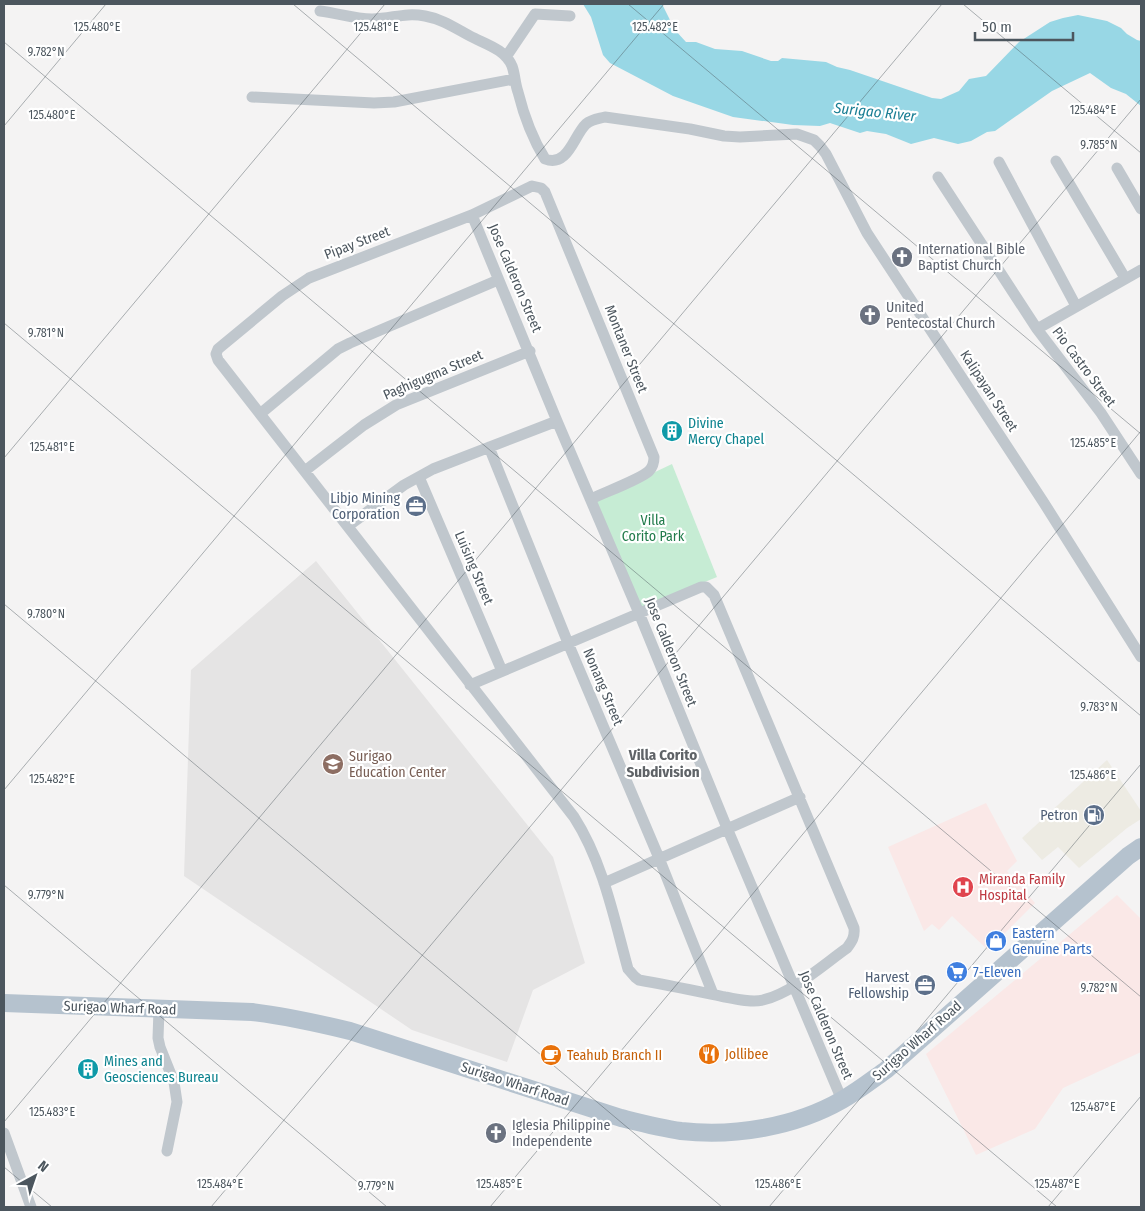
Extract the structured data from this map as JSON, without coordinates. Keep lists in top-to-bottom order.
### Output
{
  "streets": {
    "main road": ["Surigao Wharf Road"],
    "street": [
      "Pipay Street",
      "Jose Calderon Street",
      "Montaner Street",
      "Pio Castro Street",
      "Paghigugma Street",
      "Kalipayan Street",
      "Luising Street",
      "Nonang Street"
    ]
  },
  "crossings": [
    ["Pipay Street", "Jose Calderon Street"],
    ["Pipay Street", "Montaner Street"],
    ["Jose Calderon Street", "Montaner Street"],
    ["Jose Calderon Street", "Paghigugma Street"],
    ["Jose Calderon Street", "Surigao Wharf Road"]
  ],
  "districts": ["Villa Corito Subdivision"],
  "water": ["Surigao River"],
  "parks": ["Villa Corito Park"],
  "places": {
    "church": ["International Bible Baptist Church", "United Pentecostal Church", "Iglesia Philippine Independente"],
    "building": ["Divine Mercy Chapel", "Mines and Geosciences Bureau"],
    "office": ["Libjo Mining Corporation", "Harvest Fellowship"],
    "school or university": ["Surigao Education Center"],
    "fuel station": ["Petron"],
    "hospital": ["Miranda Family Hospital"],
    "shop": ["Eastern Genuine Parts"],
    "supermarket": ["7-Eleven"],
    "restaurant": ["Jollibee"],
    "cafe": ["Teahub Branch II"]
  },
  "scale_bar": "50 m",
  "north": "top right",
  "coordinates": [
    "125.480°E",
    "125.481°E",
    "125.482°E",
    "9.782°N",
    "125.484°E",
    "9.785°N",
    "9.781°N",
    "125.485°E",
    "9.780°N",
    "9.783°N",
    "125.486°E",
    "9.779°N",
    "125.487°E",
    "125.483°E"
  ]
}
